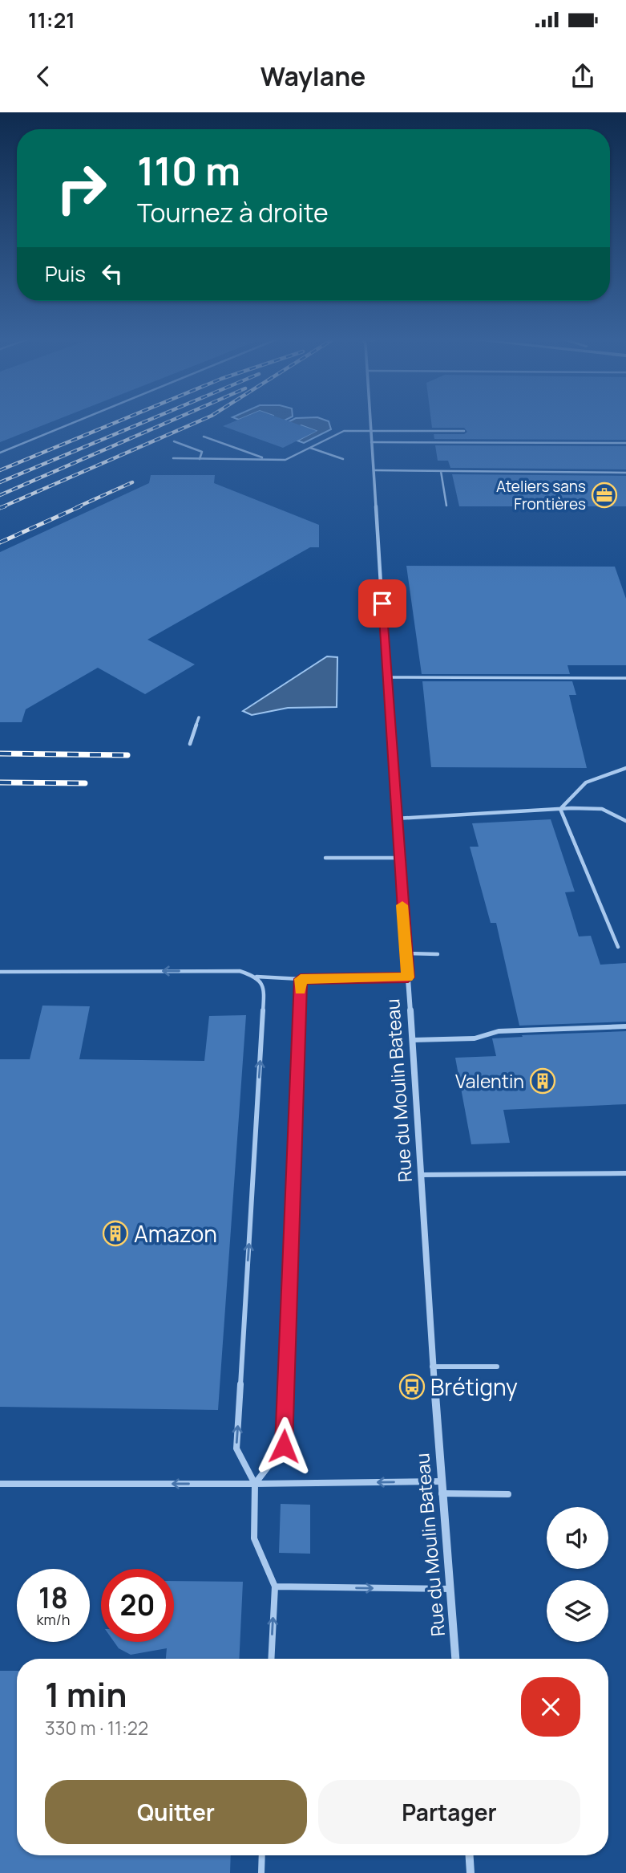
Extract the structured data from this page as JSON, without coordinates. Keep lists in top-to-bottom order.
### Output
{
  "streets": {
    "street": ["Rue du Moulin Bateau"]
  },
  "places": {
    "office": ["Ateliers sans Frontières"],
    "building": ["Valentin", "Amazon"],
    "bus stop": ["Brétigny"]
  },
  "page": {
    "status": "11:21",
    "header": "Waylane",
    "turn": ["110 m", "Tournez à droite"],
    "then": "Puis",
    "speed": "18 km/h",
    "limit": "20",
    "heading": ["1 min", "330 m · 11:22"],
    "buttons": ["Quitter", "Partager"]
  }
}
